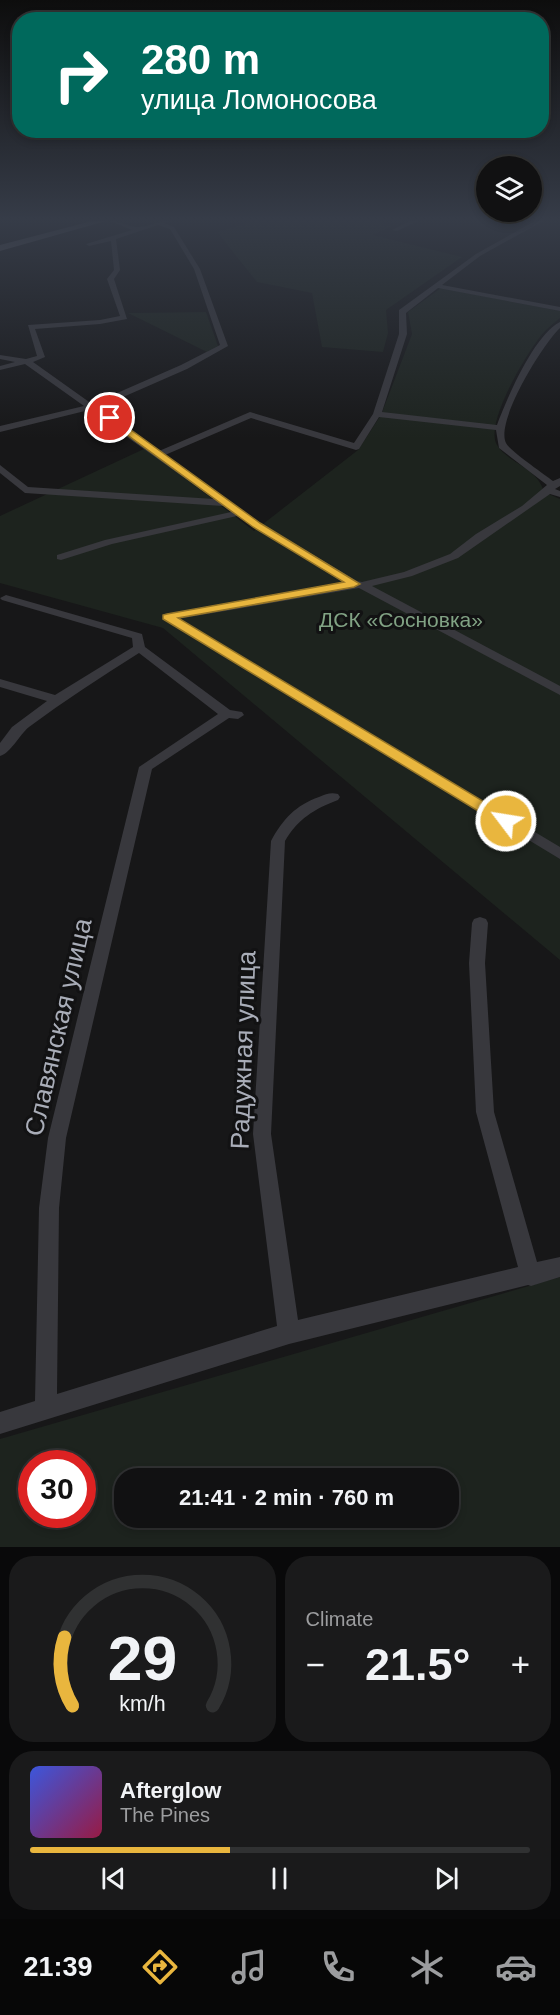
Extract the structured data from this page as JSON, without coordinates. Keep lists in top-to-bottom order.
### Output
{
  "streets": {
    "street": ["Славянская улица", "Радужная улица"]
  },
  "parks": ["ДСК «Сосновка»"],
  "page": {
    "turn": ["280 m", "улица Ломоносова"],
    "limit": "30",
    "trip": "21:41 · 2 min · 760 m",
    "tile": "Climate",
    "heat": ["−", "21.5°", "+"],
    "song": ["Afterglow", "The Pines"],
    "tabs": "21:39",
    "gauge": ["29", "km/h"]
  }
}
